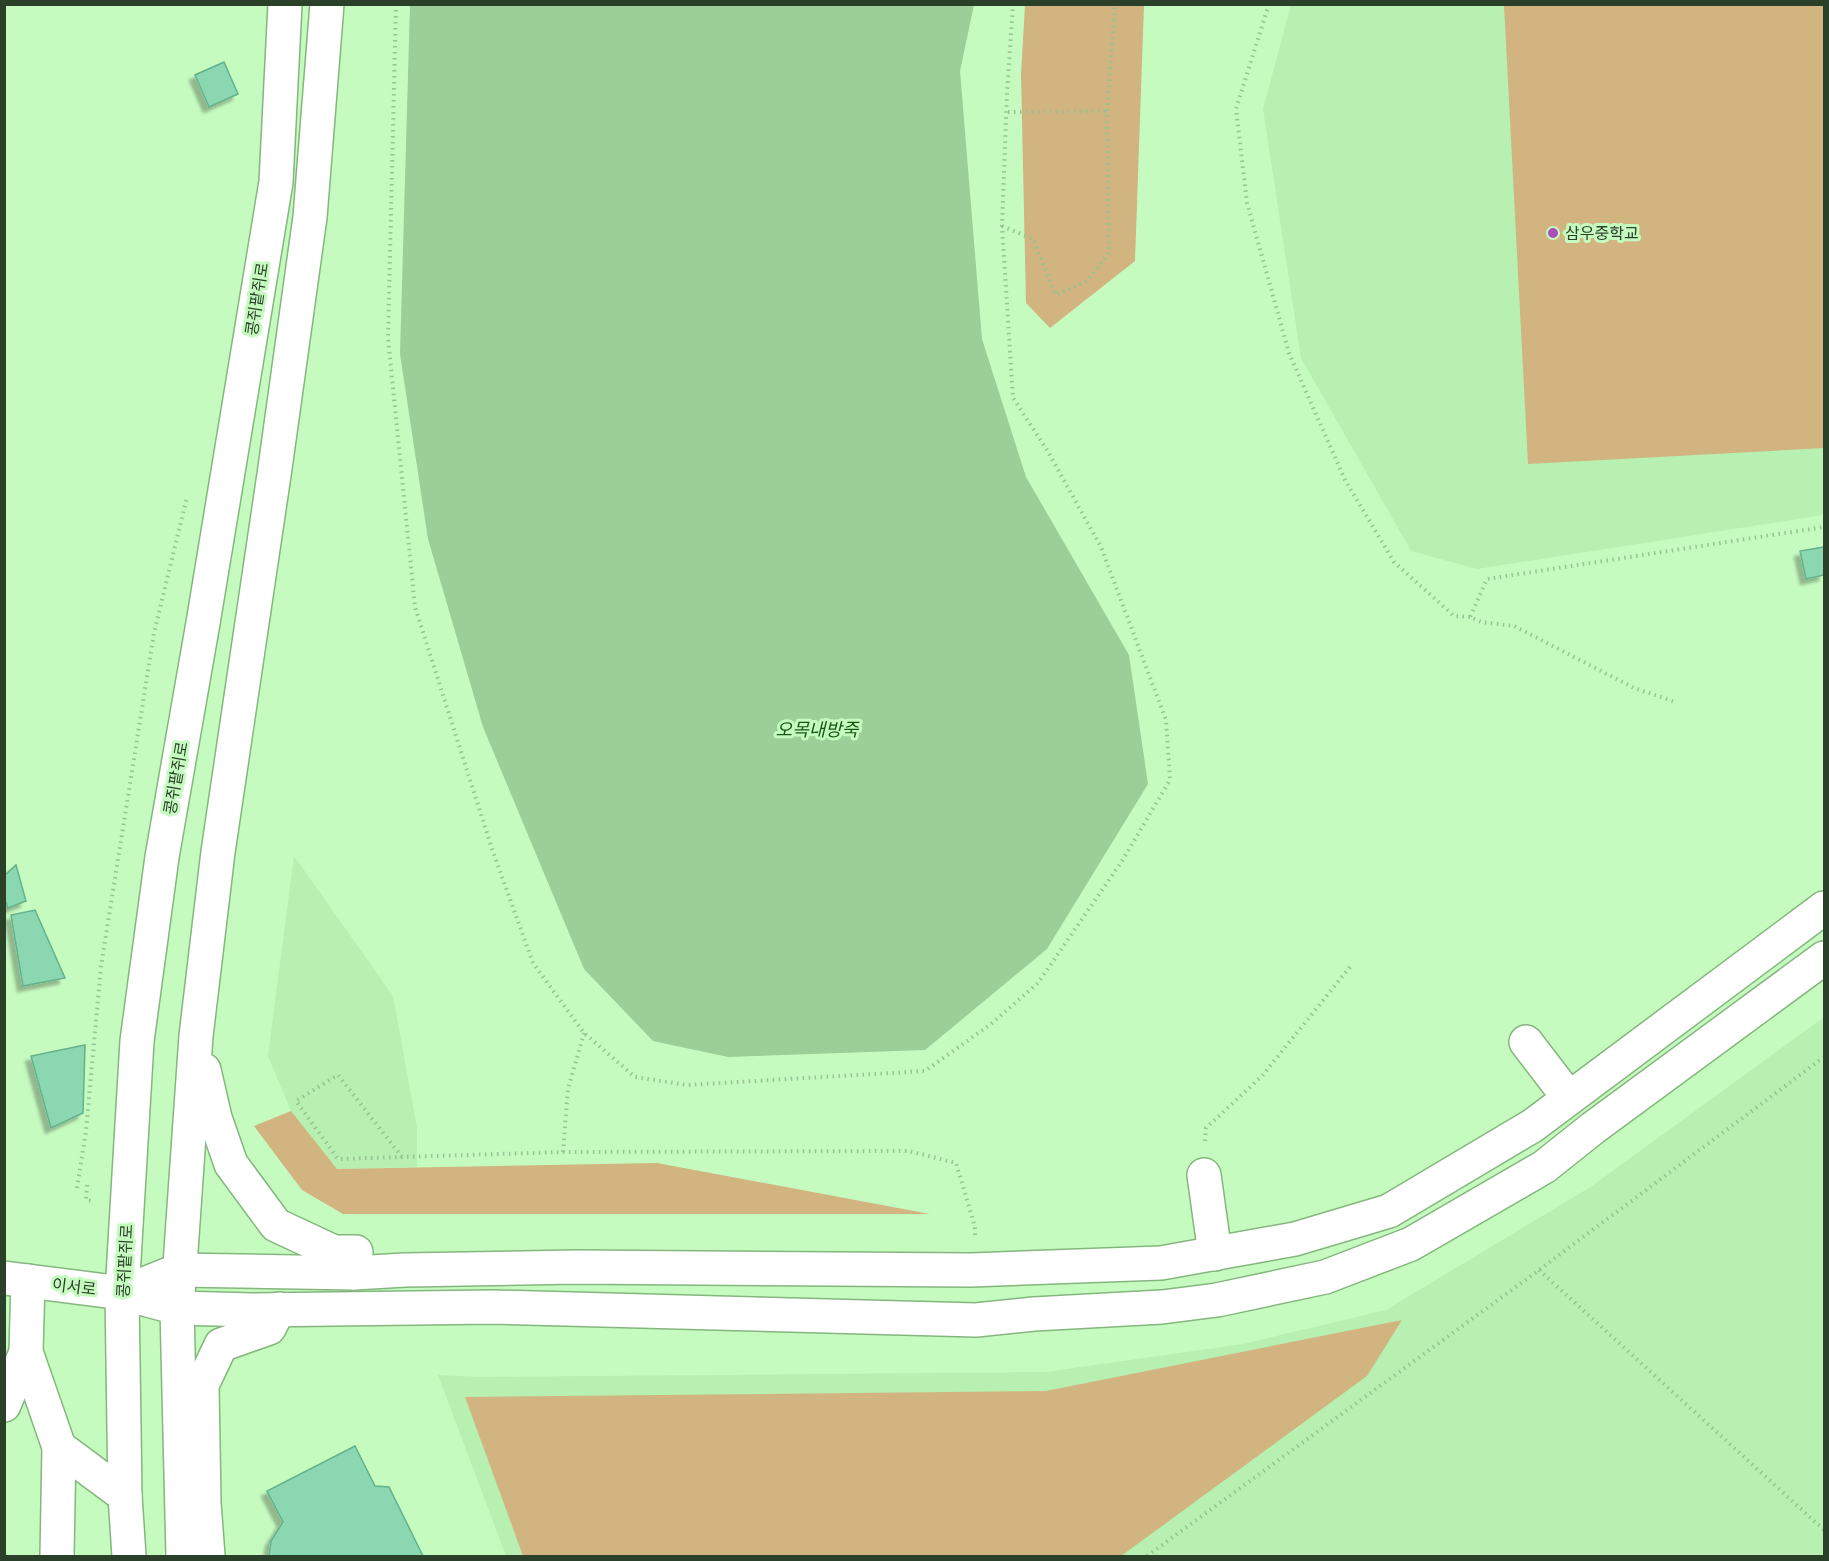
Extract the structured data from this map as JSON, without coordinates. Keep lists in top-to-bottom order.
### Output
{
  "streets": {
    "street": ["콩쥐팥쥐로", "이서로"]
  },
  "crossings": [
    ["콩쥐팥쥐로", "이서로"]
  ],
  "water": ["오목내방죽"],
  "places": ["삼우중학교"]
}
